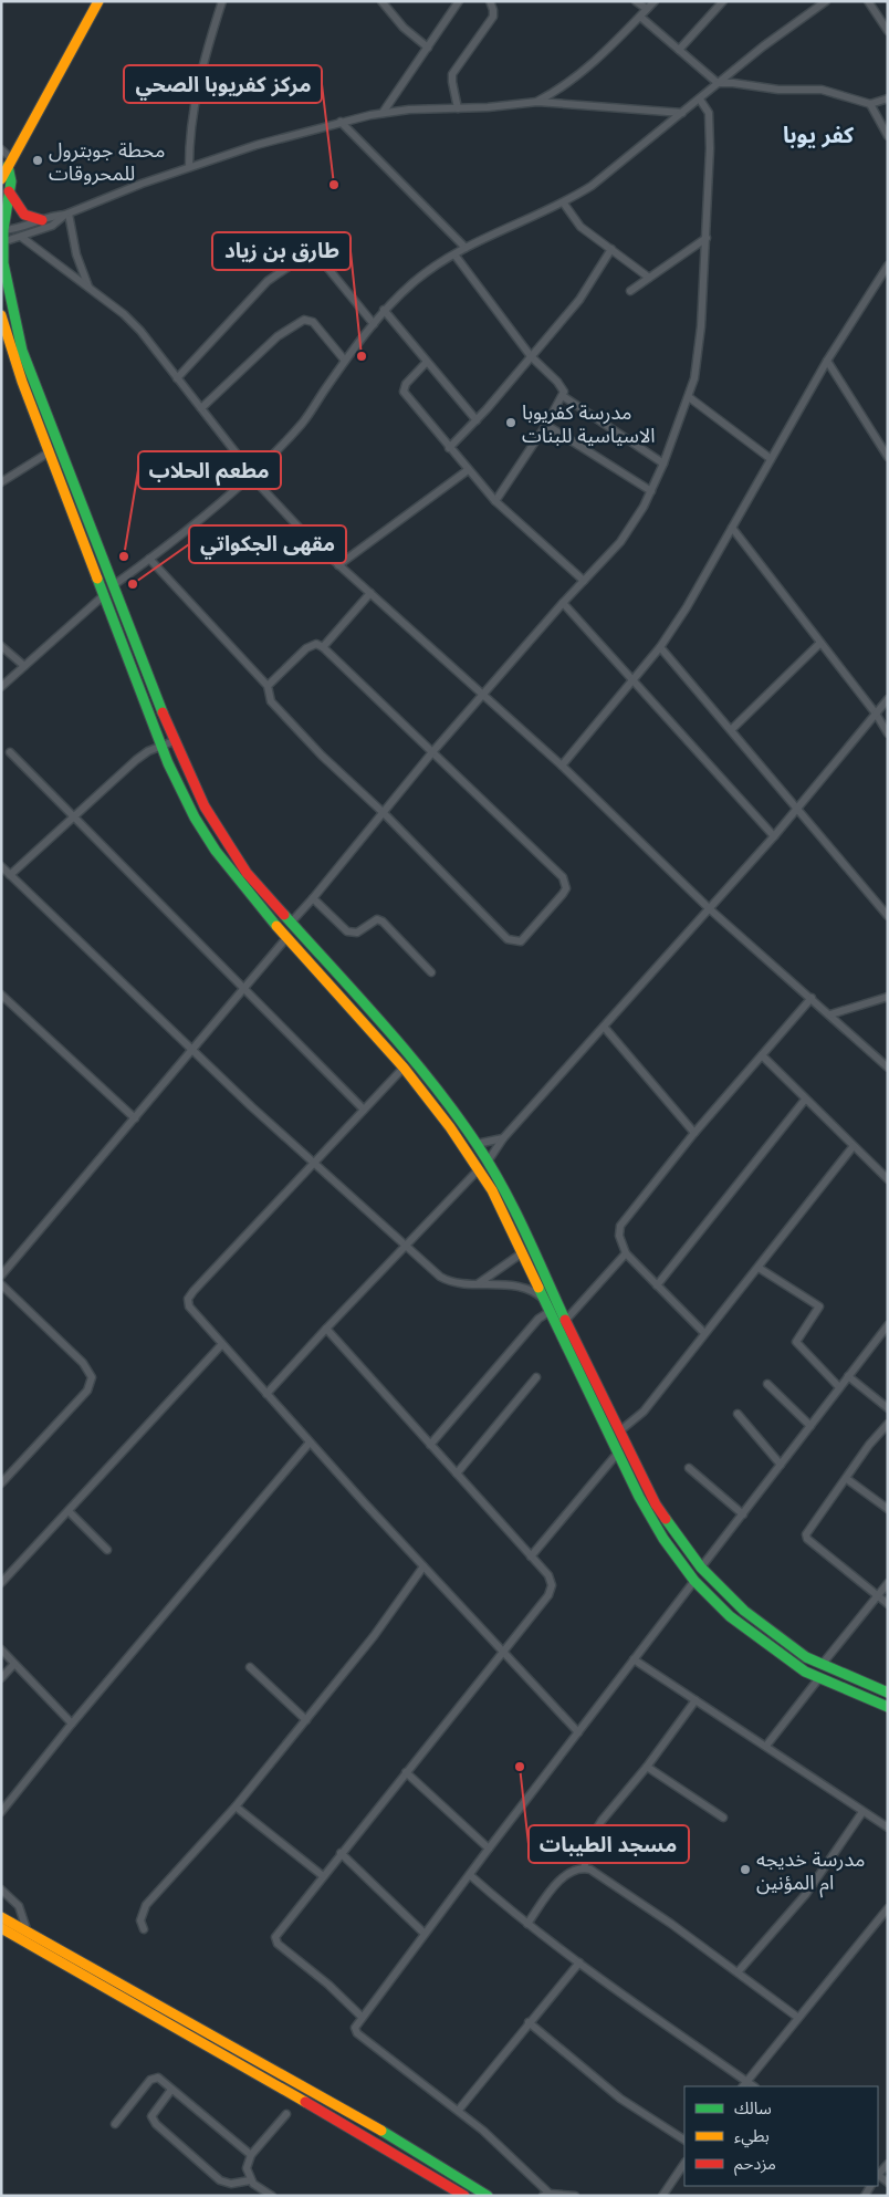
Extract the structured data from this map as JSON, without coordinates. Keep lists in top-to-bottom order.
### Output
{
  "districts": ["كفر يوبا"],
  "places": [
    "محطة جوبترول للمحروقات",
    "مركز كفريوبا الصحي",
    "طارق بن زياد",
    "مدرسة كفريوبا الاسياسية للبنات",
    "مطعم الحلاب",
    "مقهى الجكواتي",
    "مسجد الطيبات",
    "مدرسة خديجه ام المؤنين"
  ],
  "legend": ["سالك", "بطيء", "مزدحم"]
}
